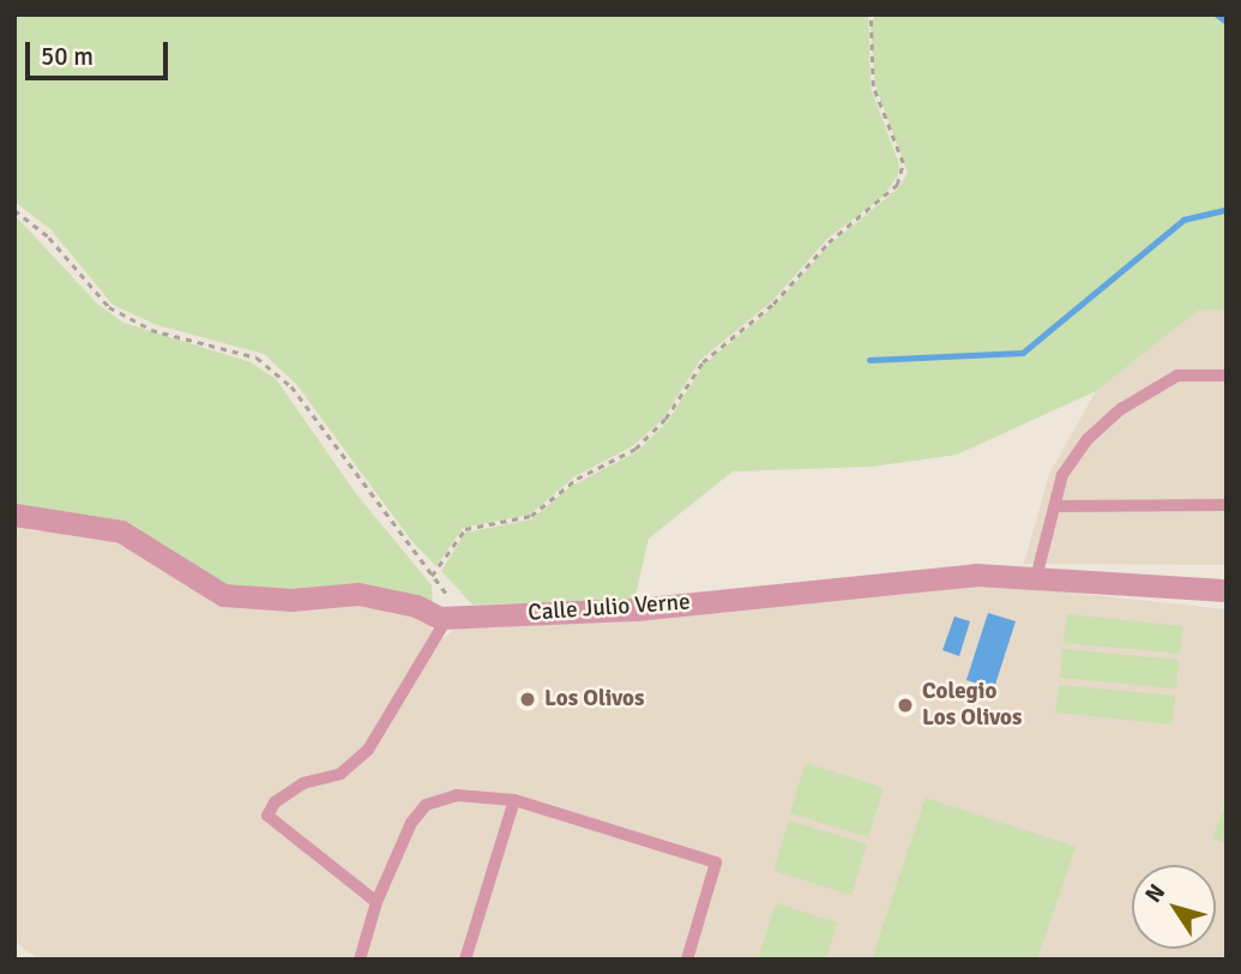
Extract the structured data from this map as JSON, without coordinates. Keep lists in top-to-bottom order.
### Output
{
  "streets": {
    "street": ["Calle Julio Verne"]
  },
  "places": ["Los Olivos", "Colegio Los Olivos"],
  "scale_bar": "50 m",
  "north": "top left"
}
